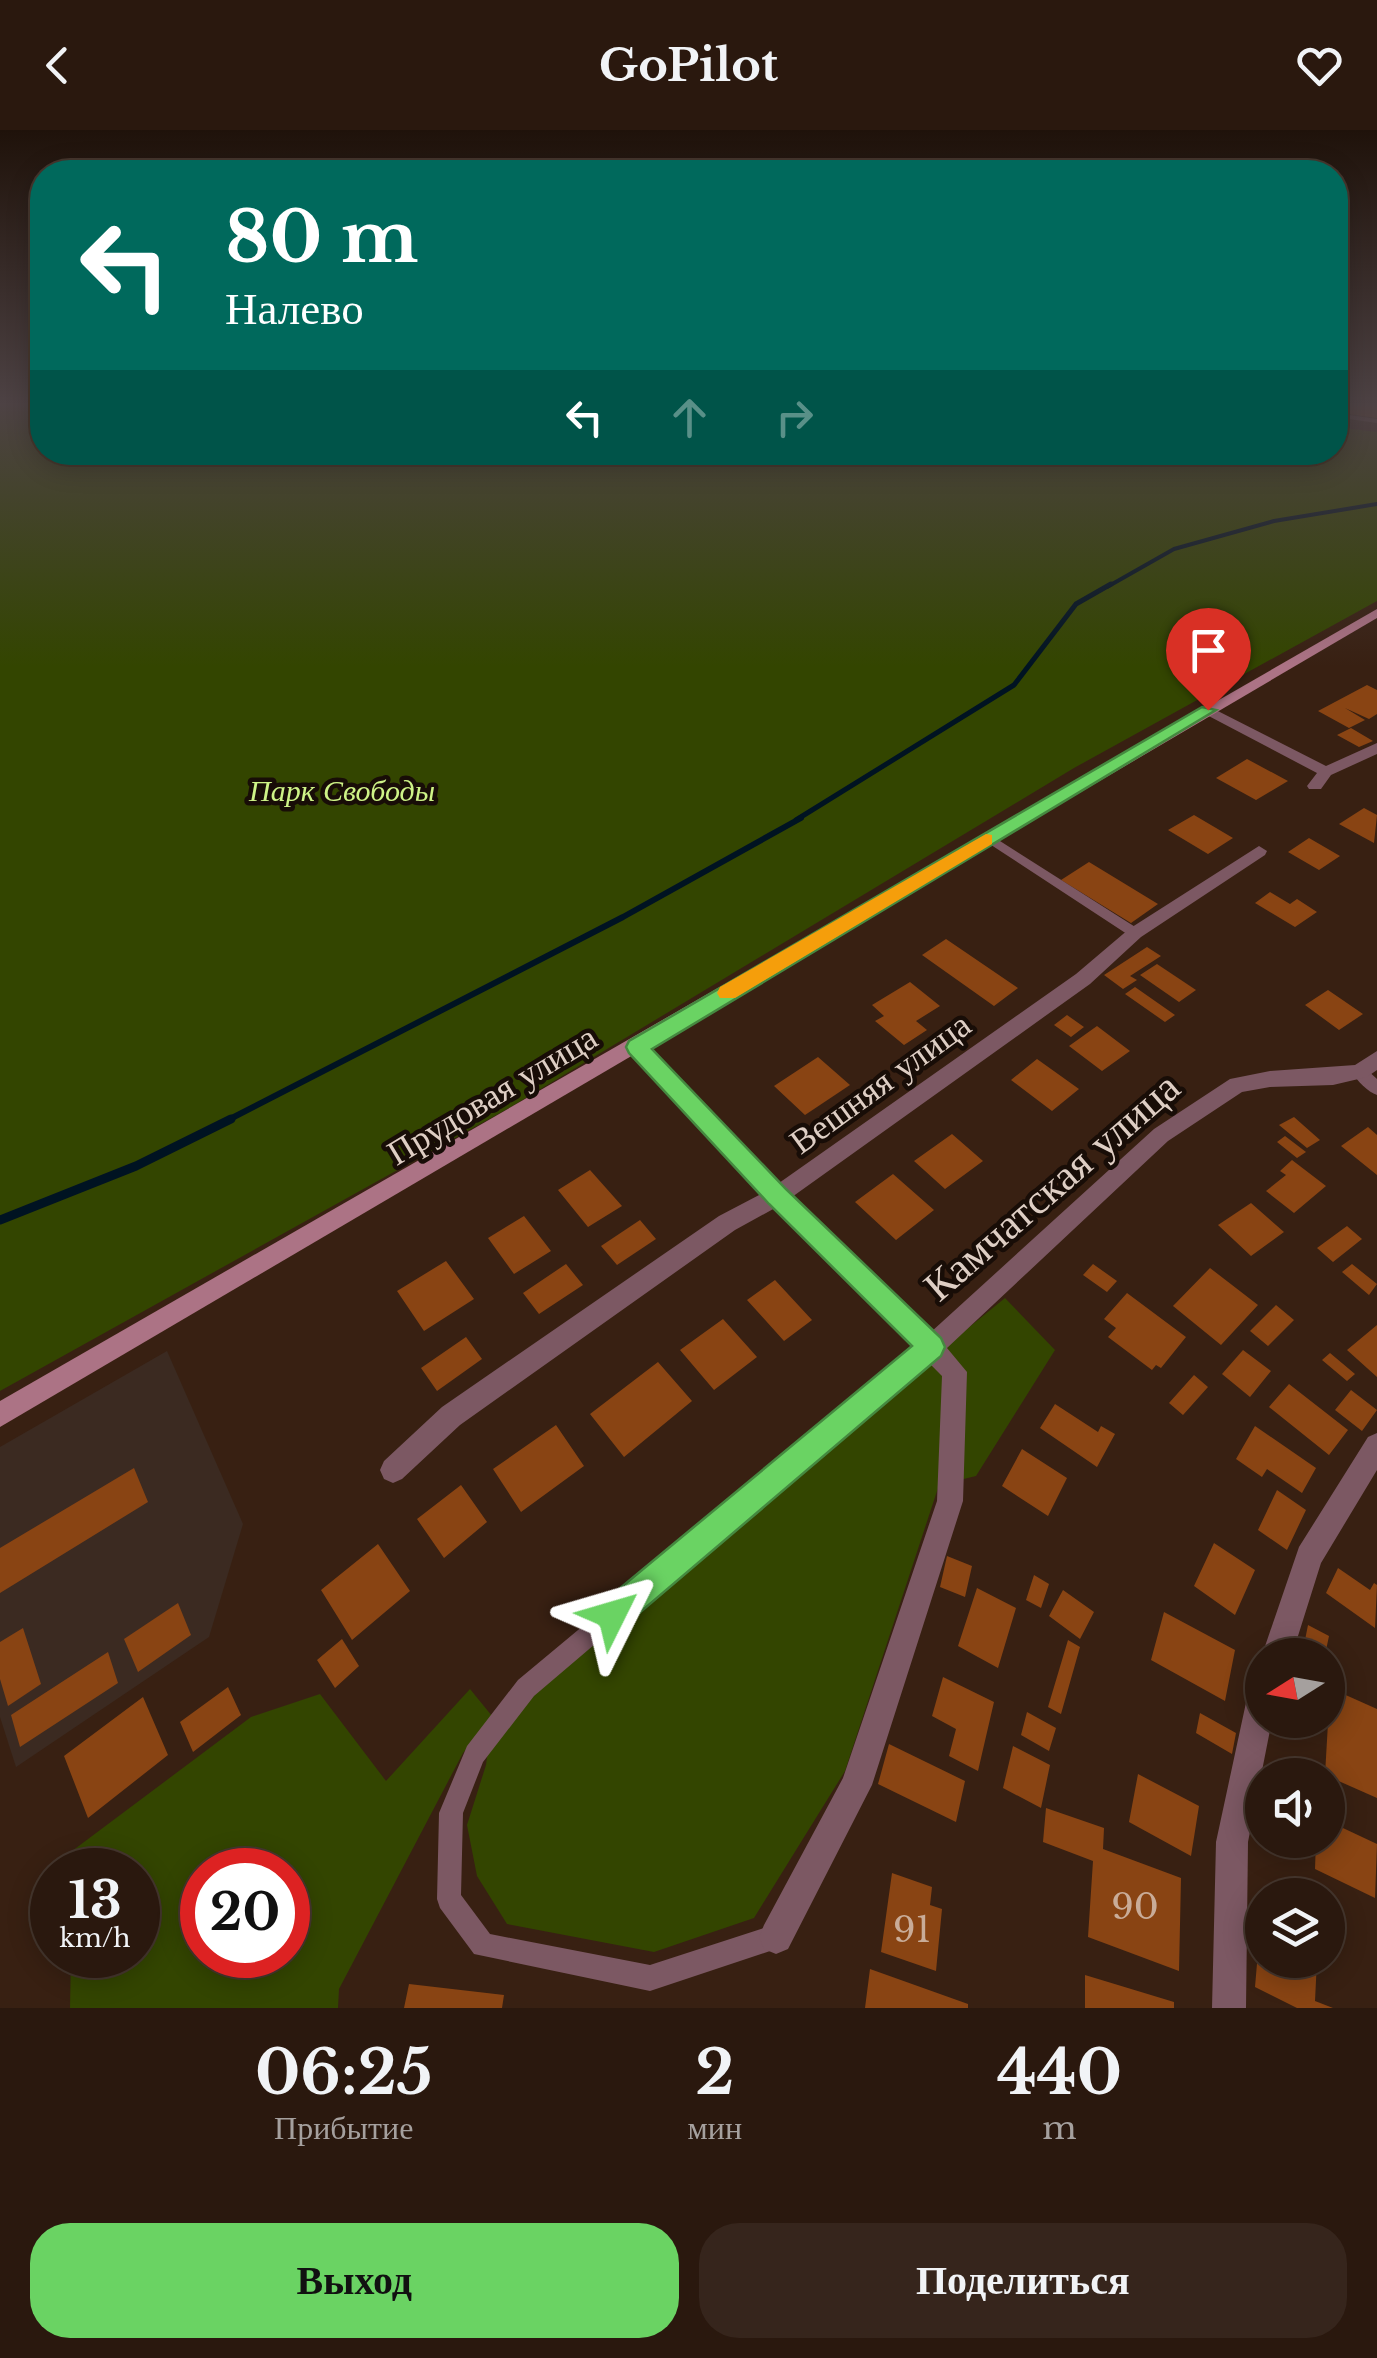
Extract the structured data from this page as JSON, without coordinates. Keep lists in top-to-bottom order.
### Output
{
  "streets": {
    "main road": ["Прудовая улица"],
    "street": ["Вешняя улица", "Камчатская улица"]
  },
  "parks": ["Парк Свободы"],
  "house_numbers": ["90", "91"],
  "north": "left",
  "page": {
    "header": "GoPilot",
    "turn": ["80 m", "Налево"],
    "speed": "13 km/h",
    "limit": "20",
    "eta": [
      "06:25",
      "Прибытие",
      "2",
      "мин",
      "440",
      "m"
    ],
    "buttons": ["Выход", "Поделиться"]
  }
}
